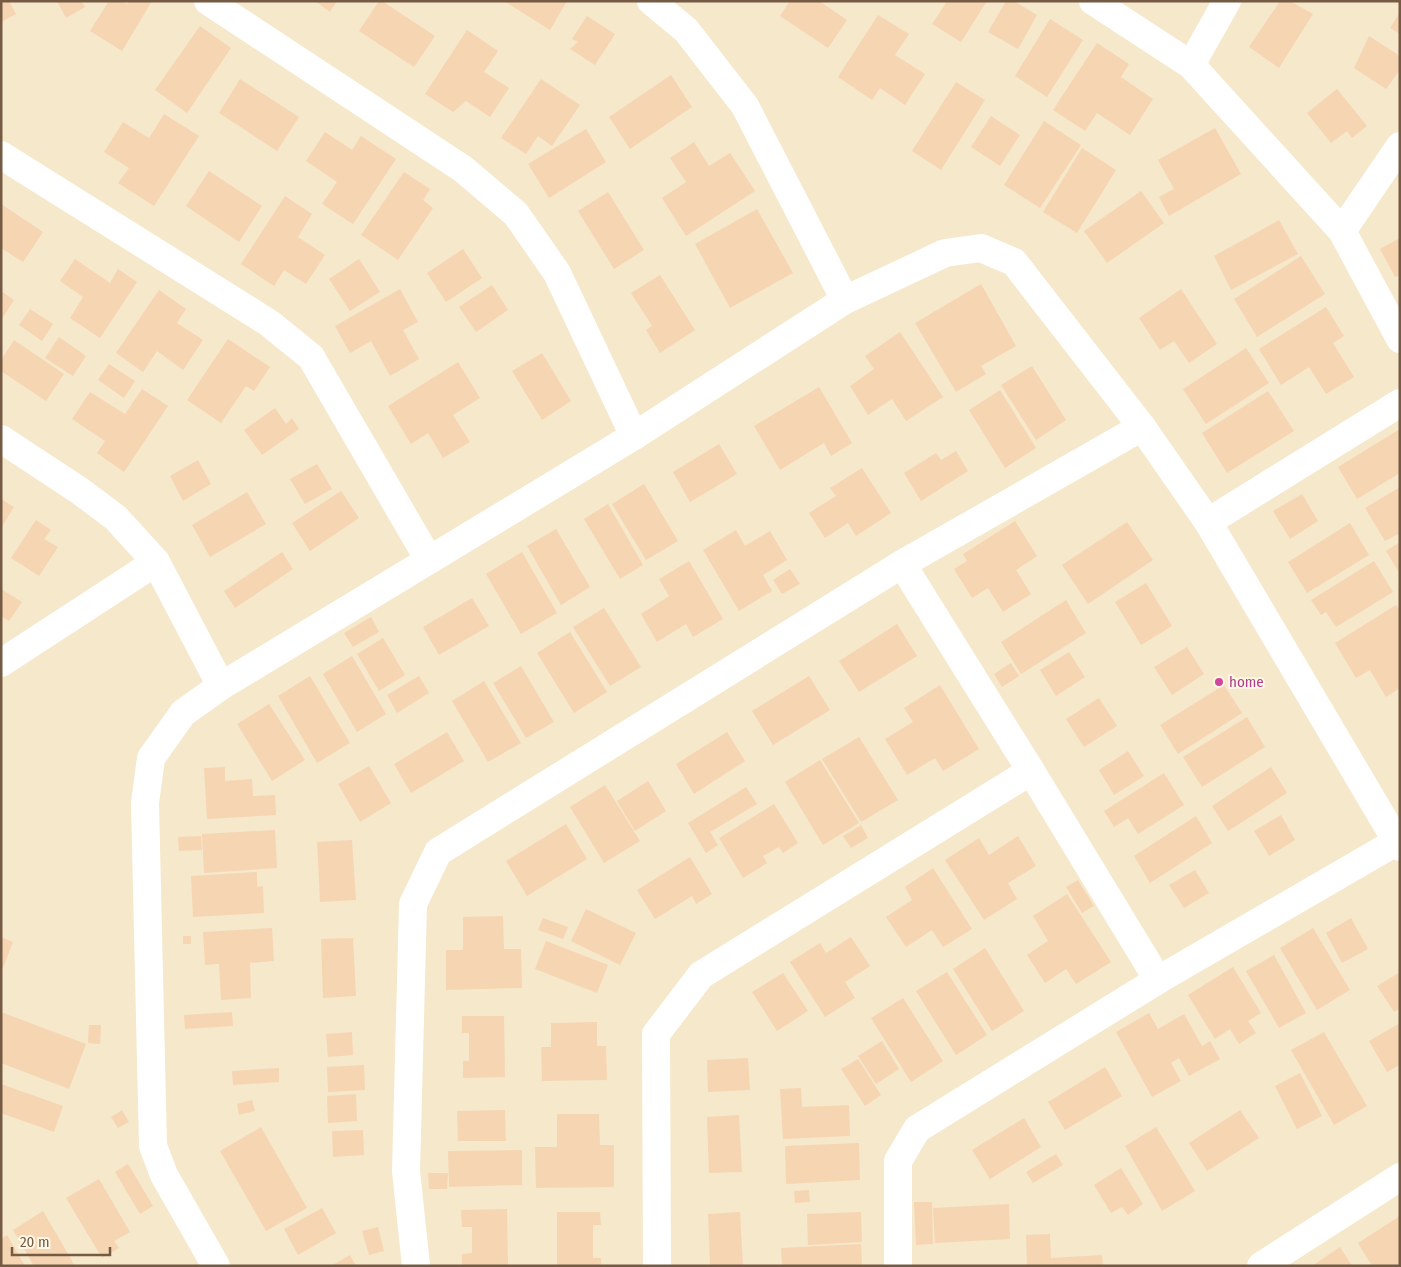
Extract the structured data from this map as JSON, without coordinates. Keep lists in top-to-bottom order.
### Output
{
  "places": ["home"],
  "scale_bar": "20 m"
}
